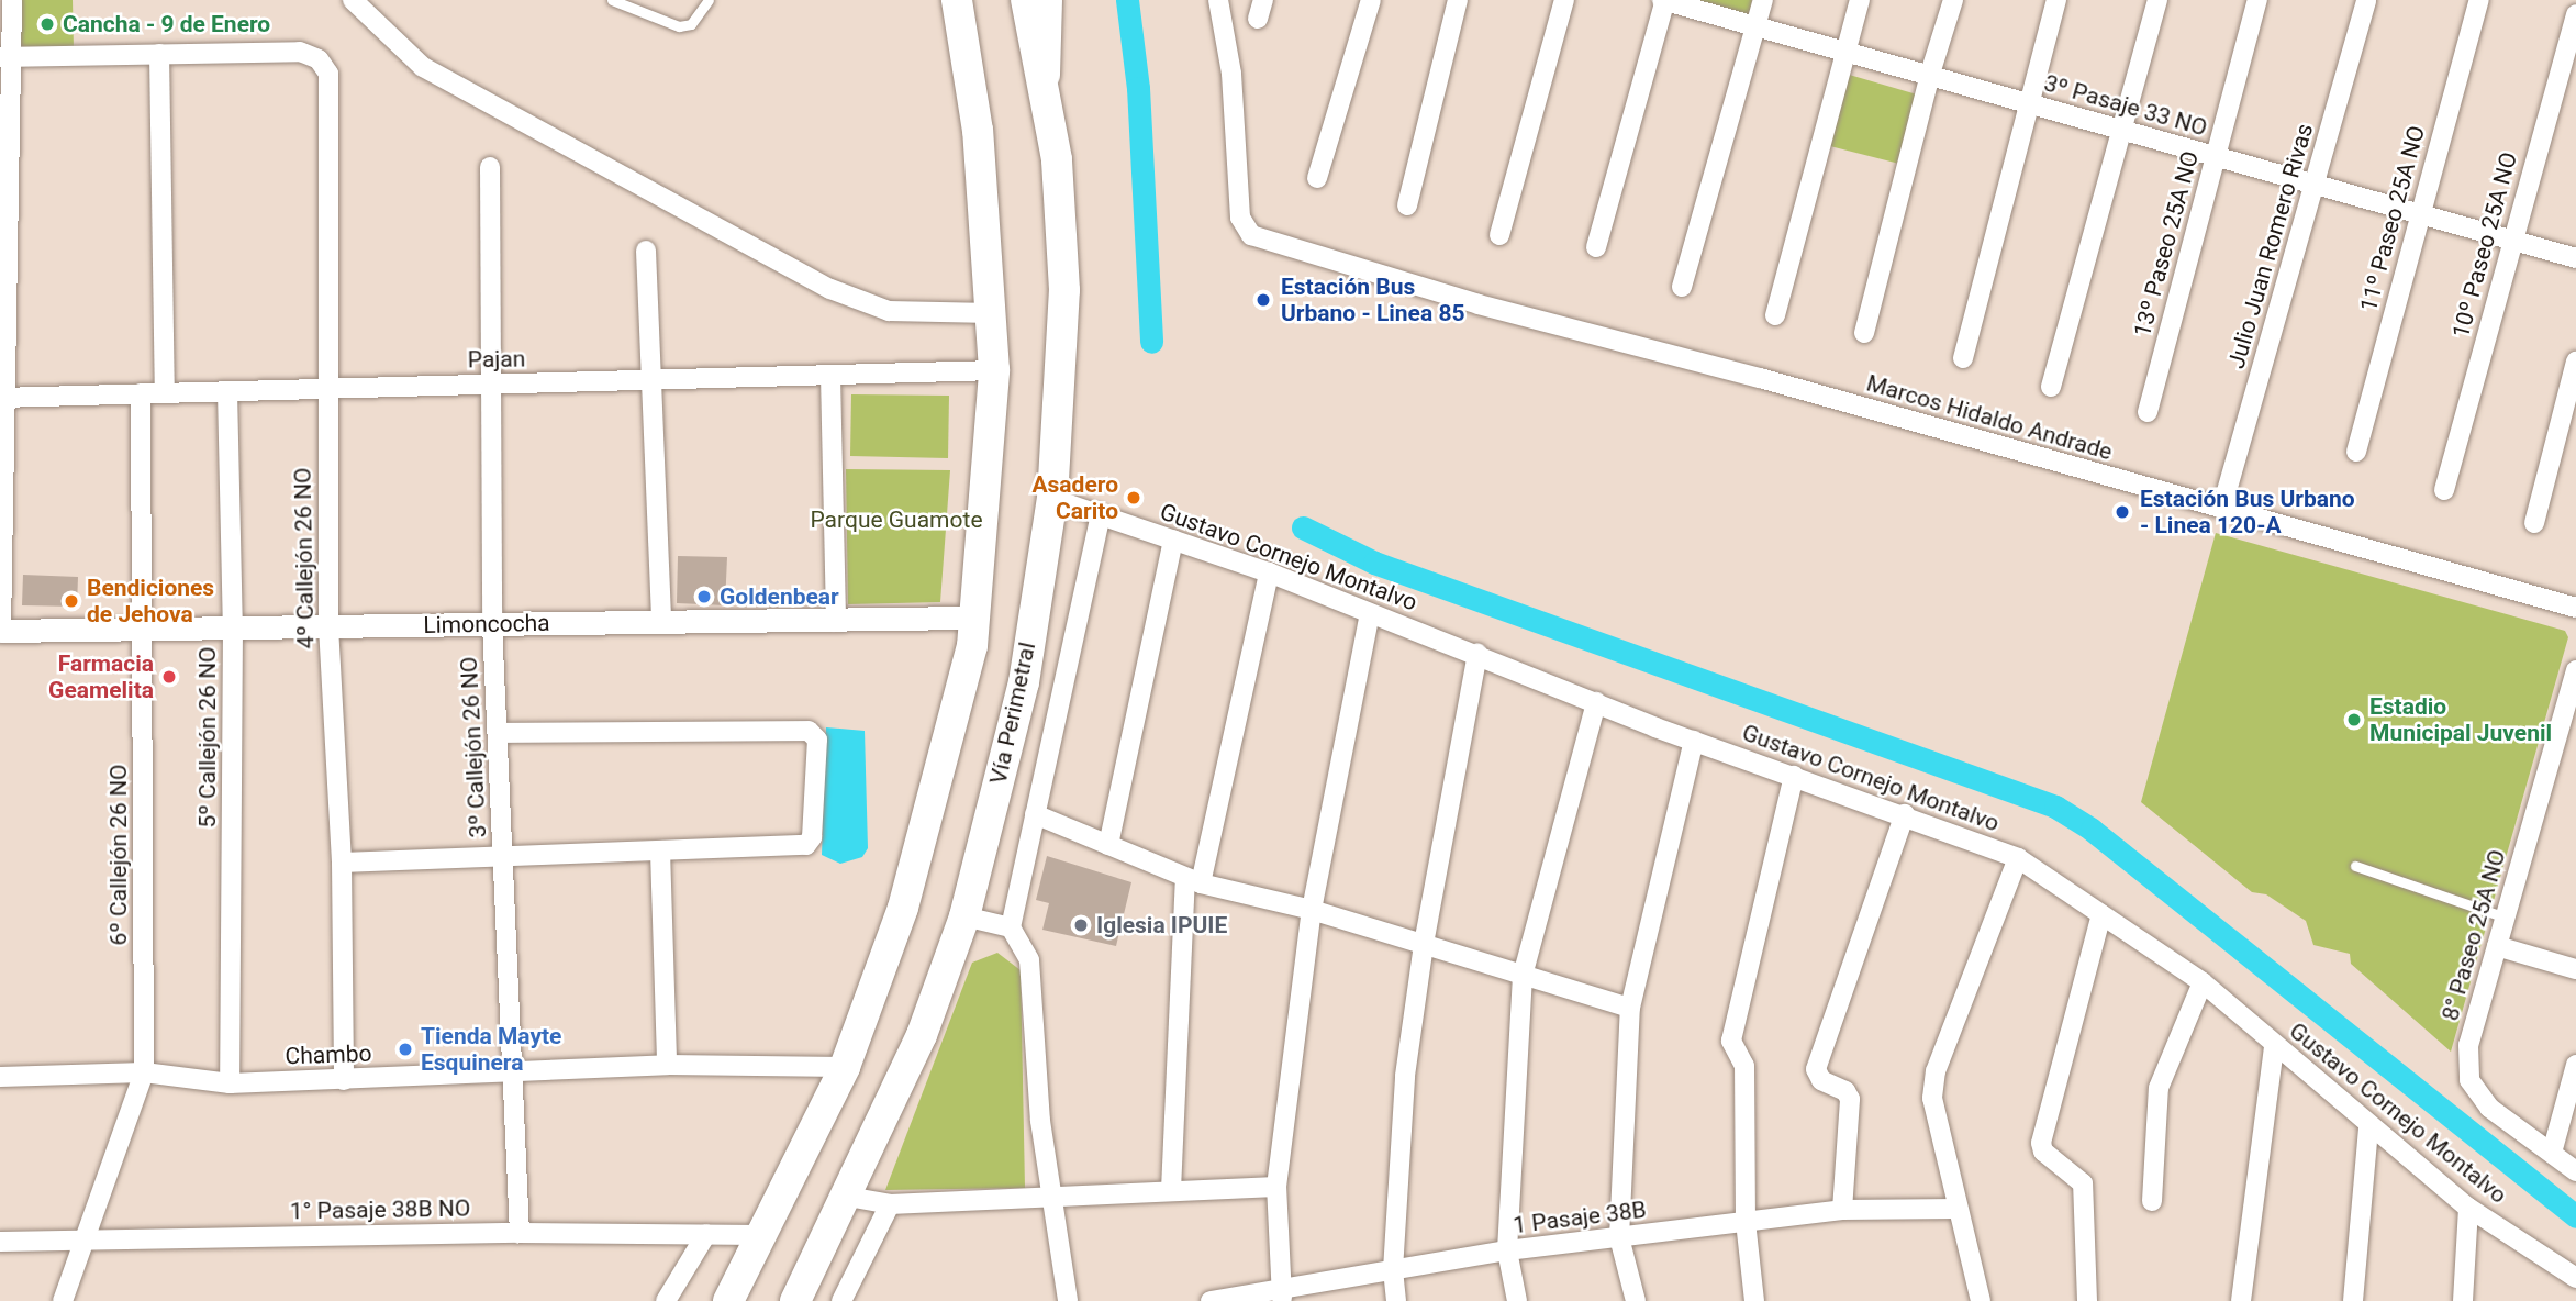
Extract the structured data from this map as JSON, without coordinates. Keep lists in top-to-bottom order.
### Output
{
  "streets": {
    "highway": ["Vía Perimetral"],
    "street": [
      "3º Pasaje 33 NO",
      "11º Paseo 25A NO",
      "13º Paseo 25A NO",
      "10º Paseo 25A NO",
      "Julio Juan Romero Rivas",
      "Pajan",
      "Marcos Hidaldo Andrade",
      "Gustavo Cornejo Montalvo",
      "4º Callejón 26 NO",
      "Limoncocha",
      "5º Callejón 26 NO",
      "3º Callejón 26 NO",
      "6º Callejón 26 NO",
      "8° Paseo 25A NO",
      "Chambo",
      "1° Pasaje 38B NO",
      "1 Pasaje 38B"
    ]
  },
  "crossings": [
    ["3º Pasaje 33 NO", "11º Paseo 25A NO"],
    ["3º Pasaje 33 NO", "13º Paseo 25A NO"],
    ["3º Pasaje 33 NO", "10º Paseo 25A NO"],
    ["3º Pasaje 33 NO", "Julio Juan Romero Rivas"],
    ["Julio Juan Romero Rivas", "Marcos Hidaldo Andrade"],
    ["Pajan", "4º Callejón 26 NO"],
    ["Pajan", "5º Callejón 26 NO"],
    ["Pajan", "3º Callejón 26 NO"],
    ["Pajan", "6º Callejón 26 NO"],
    ["Gustavo Cornejo Montalvo", "Vía Perimetral"],
    ["4º Callejón 26 NO", "Limoncocha"],
    ["4º Callejón 26 NO", "Chambo"],
    ["Limoncocha", "5º Callejón 26 NO"],
    ["Limoncocha", "3º Callejón 26 NO"],
    ["Limoncocha", "6º Callejón 26 NO"],
    ["5º Callejón 26 NO", "Chambo"],
    ["3º Callejón 26 NO", "Chambo"],
    ["3º Callejón 26 NO", "1° Pasaje 38B NO"],
    ["6º Callejón 26 NO", "Chambo"],
    ["6º Callejón 26 NO", "1° Pasaje 38B NO"]
  ],
  "parks": ["Parque Guamote"],
  "places": [
    "Cancha - 9 de Enero",
    "Estación Bus Urbano - Linea 85",
    "Asadero Carito",
    "Estación Bus Urbano - Linea 120-A",
    "Goldenbear",
    "Bendiciones de Jehova",
    "Farmacia Geamelita",
    "Estadio Municipal Juvenil",
    "Iglesia IPUIE",
    "Tienda Mayte Esquinera"
  ]
}
